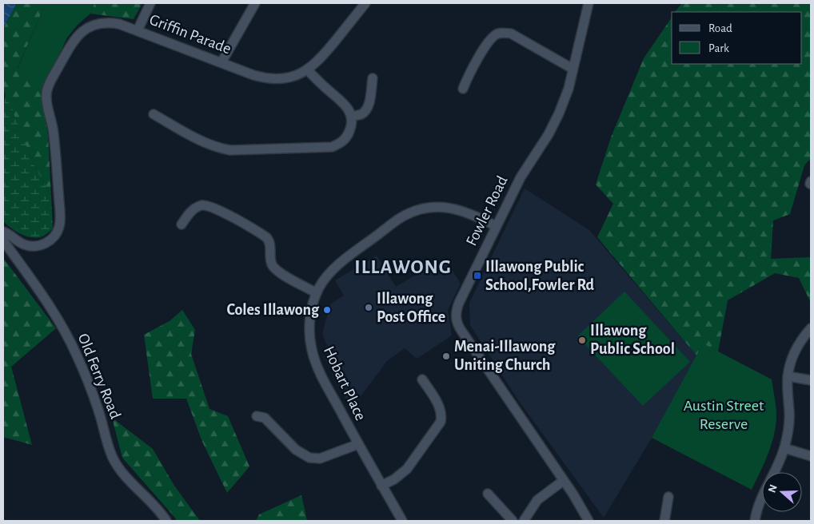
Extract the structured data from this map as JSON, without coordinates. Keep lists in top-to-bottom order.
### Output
{
  "streets": {
    "street": [
      "Griffin Parade",
      "Fowler Road",
      "Old Ferry Road",
      "Hobart Place"
    ]
  },
  "crossings": [
    ["Fowler Road", "Hobart Place"]
  ],
  "districts": ["ILLAWONG"],
  "parks": ["Austin Street Reserve"],
  "places": {
    "transit": ["Illawong Public School,Fowler Rd"],
    "other": [
      "Illawong Post Office",
      "Coles Illawong",
      "Illawong Public School",
      "Menai-Illawong Uniting Church"
    ]
  },
  "legend": ["Road", "Park"],
  "north": "left"
}
